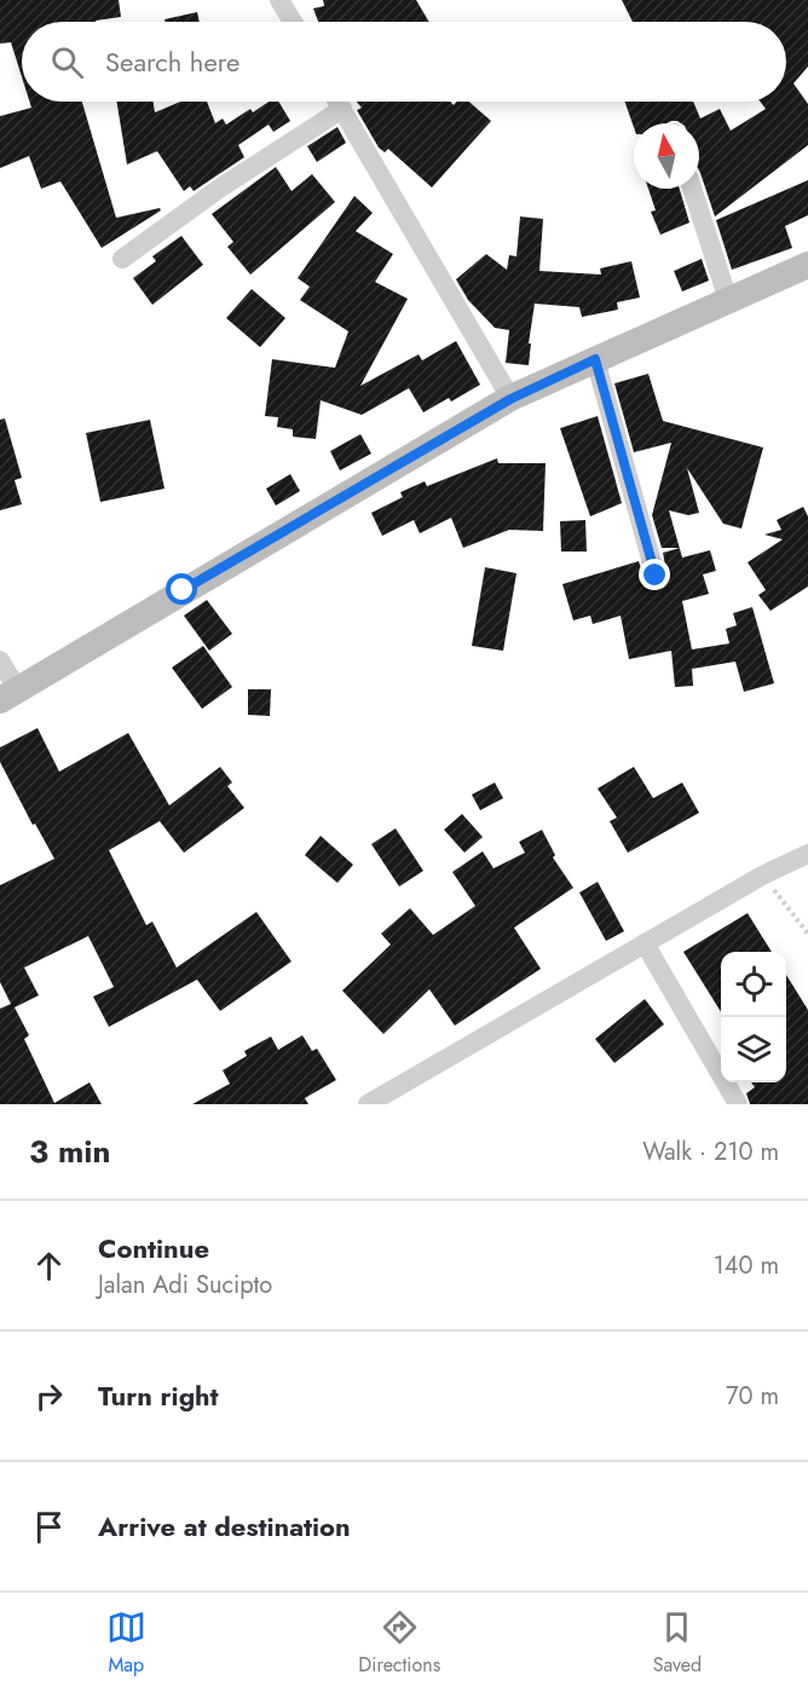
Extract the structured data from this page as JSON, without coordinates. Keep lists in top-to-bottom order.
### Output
{
  "north": "top",
  "page": {
    "search": "Search here",
    "heading": ["3 min", "Walk · 210 m"],
    "list": [
      ["Continue", "Jalan Adi Sucipto", "140 m"],
      ["Turn right", "70 m"],
      "Arrive at destination"
    ],
    "nav": ["Map", "Directions", "Saved"]
  }
}
